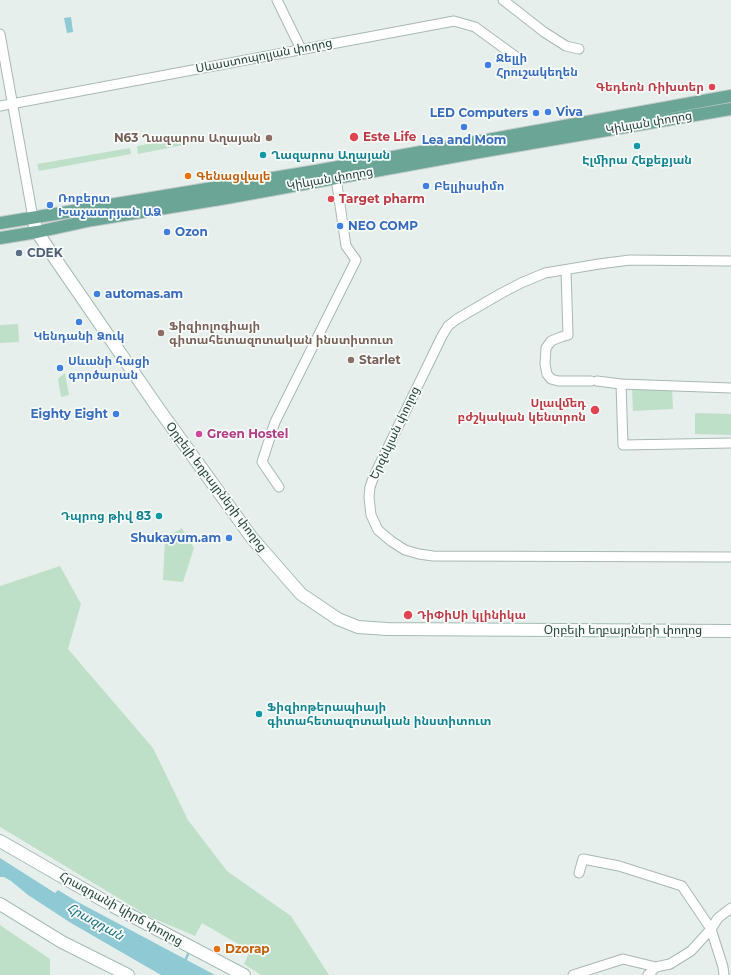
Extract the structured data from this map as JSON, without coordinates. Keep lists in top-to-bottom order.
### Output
{
  "streets": {
    "main road": ["Կիևյան փողոց"],
    "street": [
      "Սևաստոպոլյան փողոց",
      "Երզնկյան փողոց",
      "Օրբելի եղբայրների փողոց",
      "Հրազդանի կիրճ փողոց"
    ]
  },
  "crossings": [
    ["Կիևյան փողոց", "Օրբելի եղբայրների փողոց"]
  ],
  "water": ["Հրազդան"],
  "places": [
    "Ջելլի Հրուշակեղեն",
    "Գեդեոն Ռիխտեր",
    "Viva",
    "LED Computers",
    "Lea and Mom",
    "Este Life",
    "N63 Ղազարոս Աղայան",
    "Էլմիրա Հեքեքյան",
    "Ղազարոս Աղայան",
    "Գենացվալե",
    "Բելլիսսիմո",
    "Target pharm",
    "Ռոբերտ Խաչատրյան ԱՁ",
    "NEO COMP",
    "Ozon",
    "CDEK",
    "automas.am",
    "Կենդանի Ձուկ",
    "Ֆիզիոլոգիայի գիտահետազոտական ինստիտուտ",
    "Starlet",
    "Սևանի հացի գործարան",
    "Սլավմեդ բժշկական կենտրոն",
    "Eighty Eight",
    "Green Hostel",
    "Դպրոց թիվ 83",
    "Shukayum.am",
    "ԴիՓիՍի կլինիկա",
    "Ֆիզիոթերապիայի գիտահետազոտական ինստիտուտ",
    "Dzorap"
  ]
}
